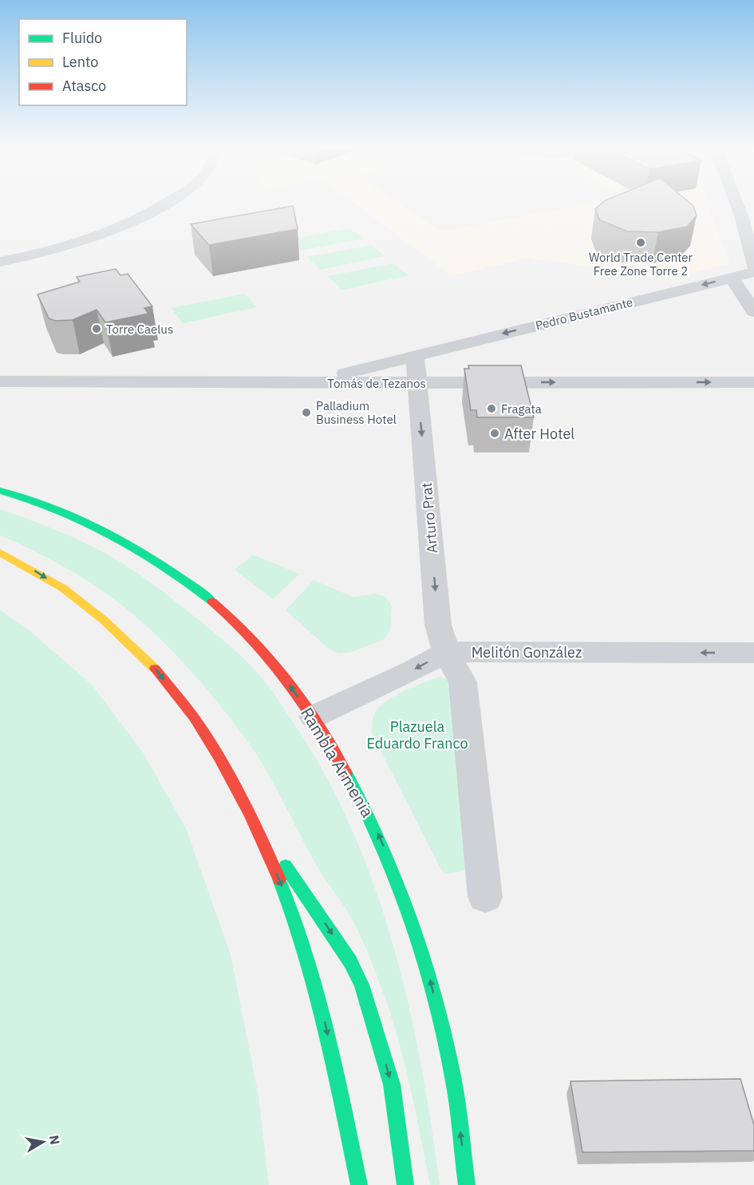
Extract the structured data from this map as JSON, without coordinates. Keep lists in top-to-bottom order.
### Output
{
  "streets": {
    "main road": ["Rambla Armenia"],
    "street": [
      "Pedro Bustamante",
      "Tomás de Tezanos",
      "Arturo Prat",
      "Melitón González"
    ]
  },
  "crossings": [
    ["Pedro Bustamante", "Tomás de Tezanos"],
    ["Tomás de Tezanos", "Arturo Prat"],
    ["Arturo Prat", "Melitón González"],
    ["Melitón González", "Rambla Armenia"]
  ],
  "one_way": [
    "Pedro Bustamante",
    "Tomás de Tezanos",
    "Arturo Prat",
    "Melitón González"
  ],
  "parks": ["Plazuela Eduardo Franco"],
  "places": [
    "World Trade Center Free Zone Torre 2",
    "Torre Caelus",
    "Fragata",
    "Palladium Business Hotel",
    "After Hotel"
  ],
  "legend": ["Fluido", "Lento", "Atasco"],
  "north": "right"
}
